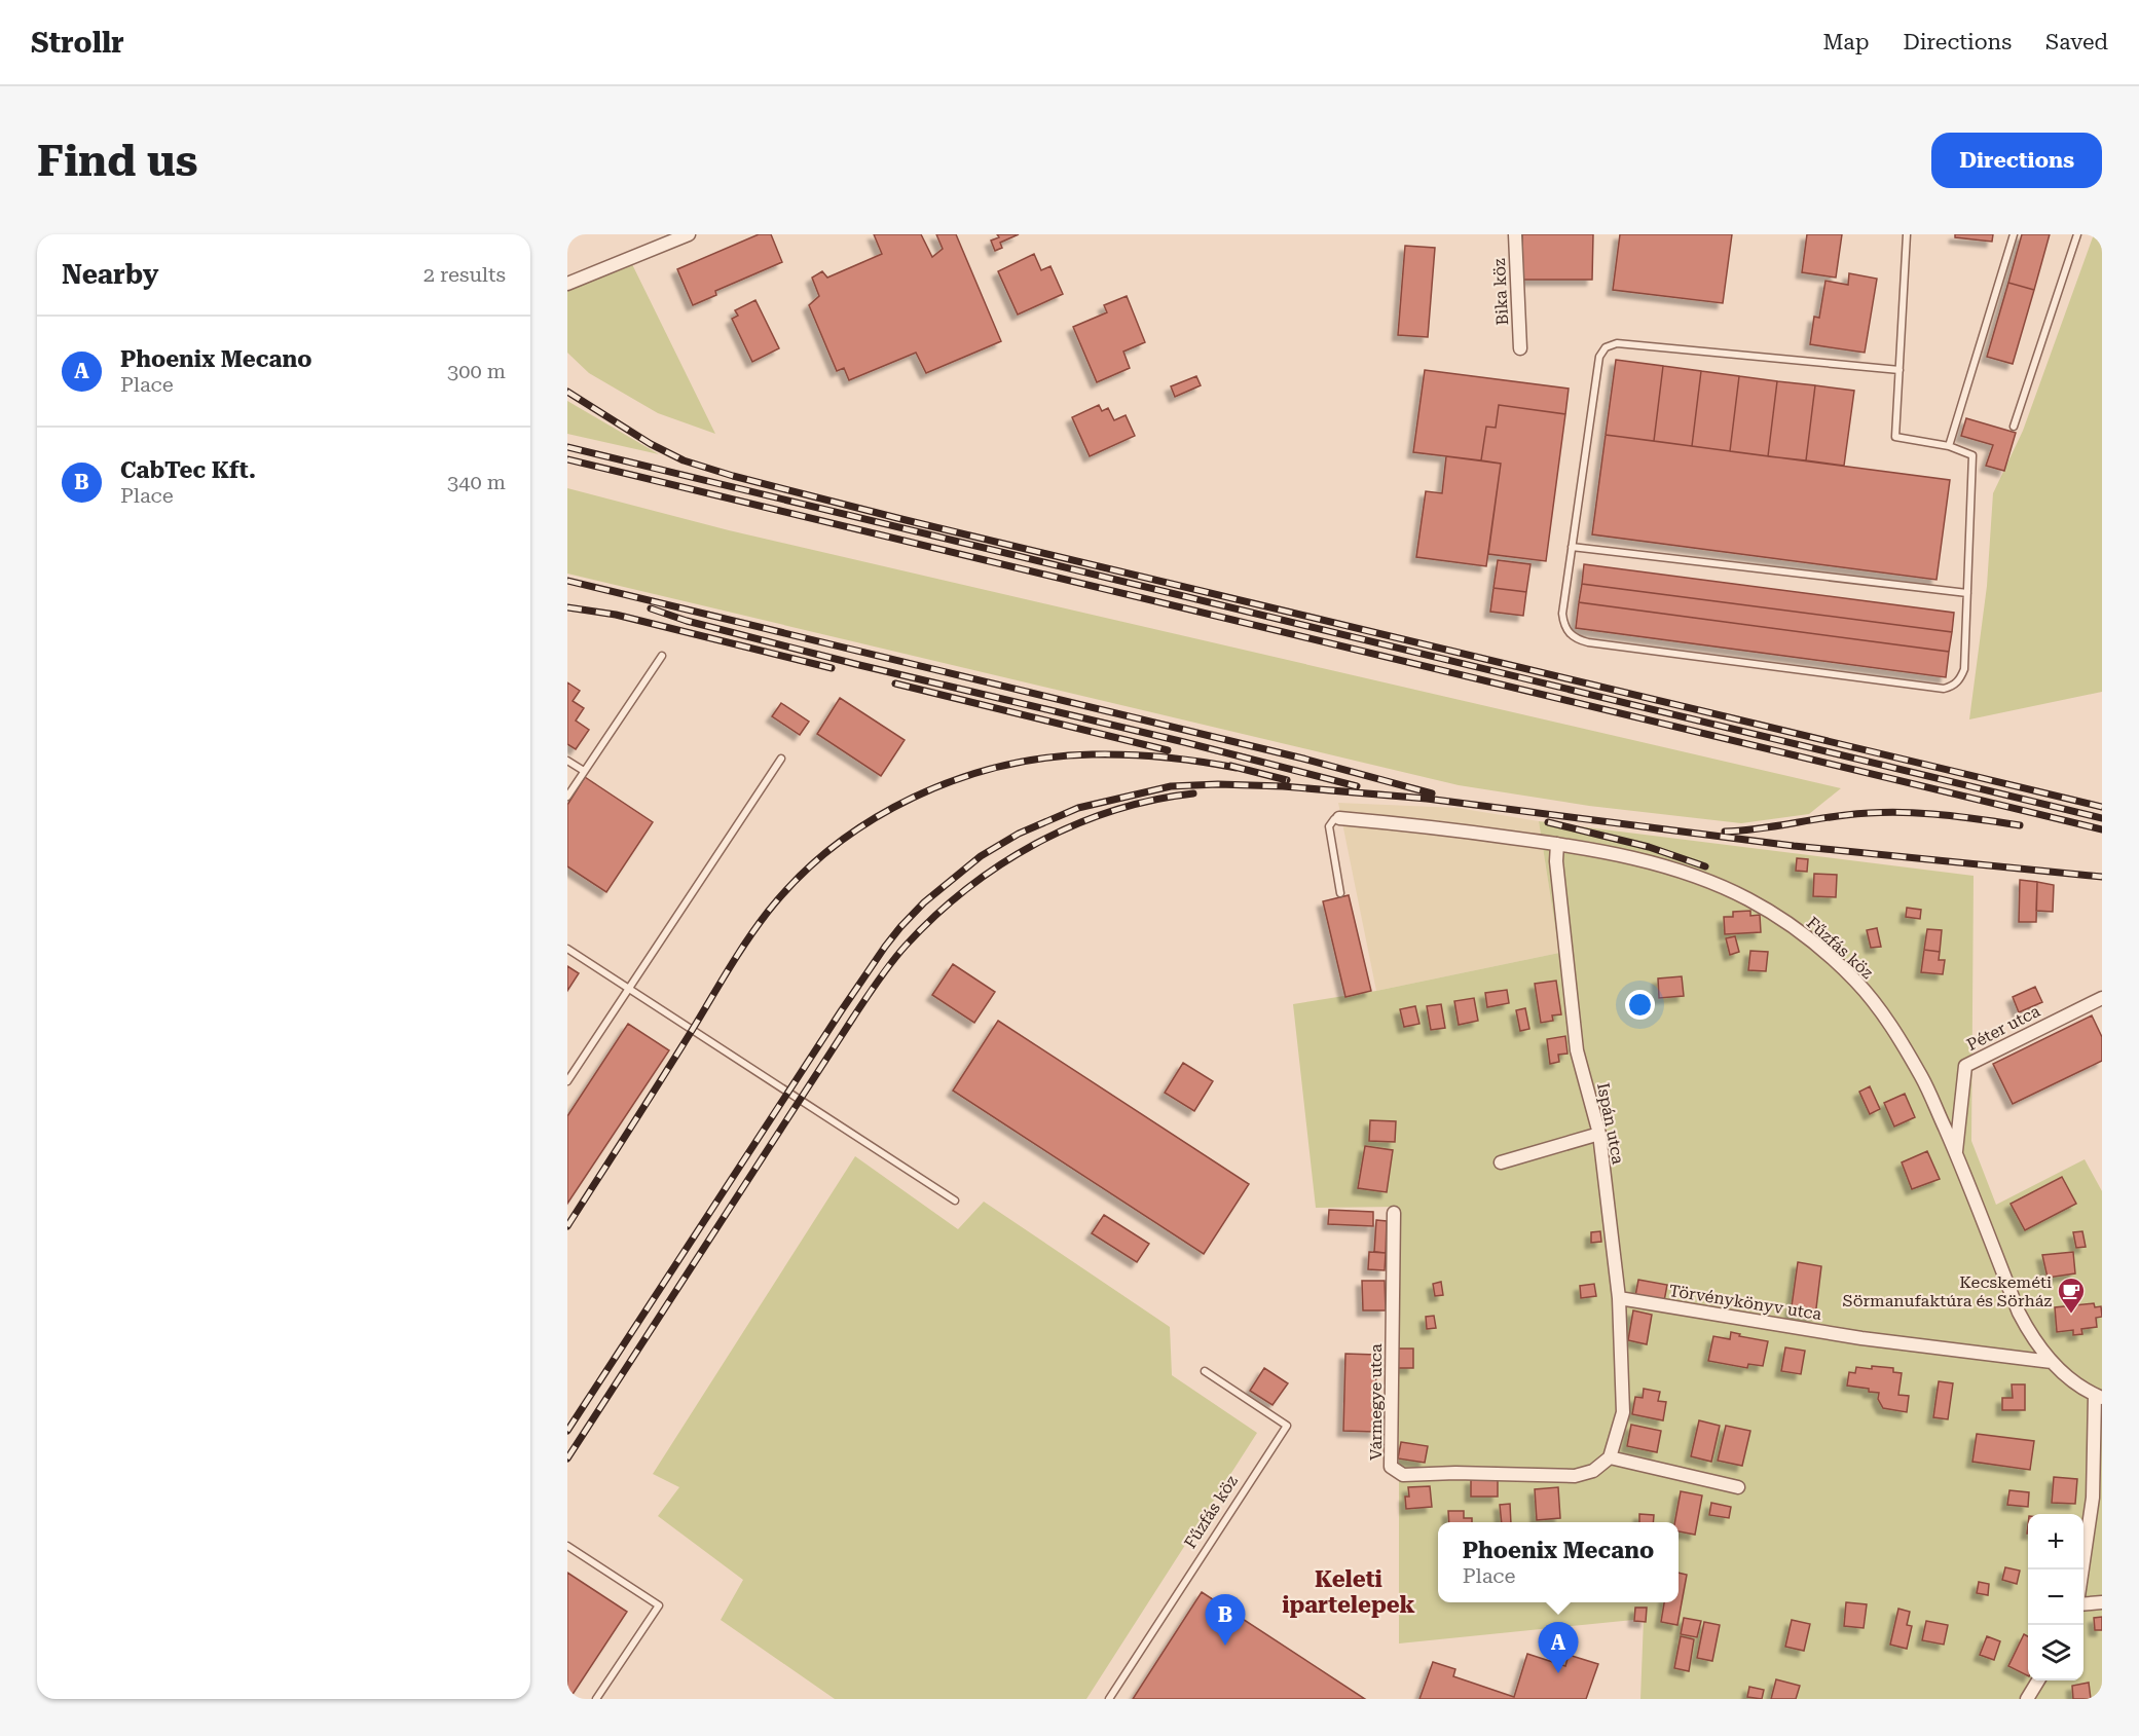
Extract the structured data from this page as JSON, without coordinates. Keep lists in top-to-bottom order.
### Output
{
  "streets": {
    "street": [
      "Bika köz",
      "Fűzfás köz",
      "Péter utca",
      "Ispán utca",
      "Törvénykönyv utca",
      "Vármegye utca"
    ]
  },
  "crossings": [
    ["Fűzfás köz", "Péter utca"],
    ["Fűzfás köz", "Ispán utca"],
    ["Fűzfás köz", "Törvénykönyv utca"],
    ["Ispán utca", "Törvénykönyv utca"],
    ["Ispán utca", "Vármegye utca"]
  ],
  "districts": ["Keleti ipartelepek"],
  "places": {
    "cafe": ["Kecskeméti Sörmanufaktúra és Sörház"]
  },
  "page": {
    "header": "Strollr",
    "nav": ["Map", "Directions", "Saved"],
    "buttons": "Directions",
    "title": "Find us",
    "heading": ["Nearby", "2 results"],
    "list": [
      {
        "mark": "A",
        "name": "Phoenix Mecano",
        "note": "Place",
        "value": "300 m"
      },
      {
        "mark": "B",
        "name": "CabTec Kft.",
        "note": "Place",
        "value": "340 m"
      }
    ],
    "map_buttons": ["+", "−"],
    "popup": ["Phoenix Mecano", "Place"],
    "pins": ["B", "A"]
  }
}
